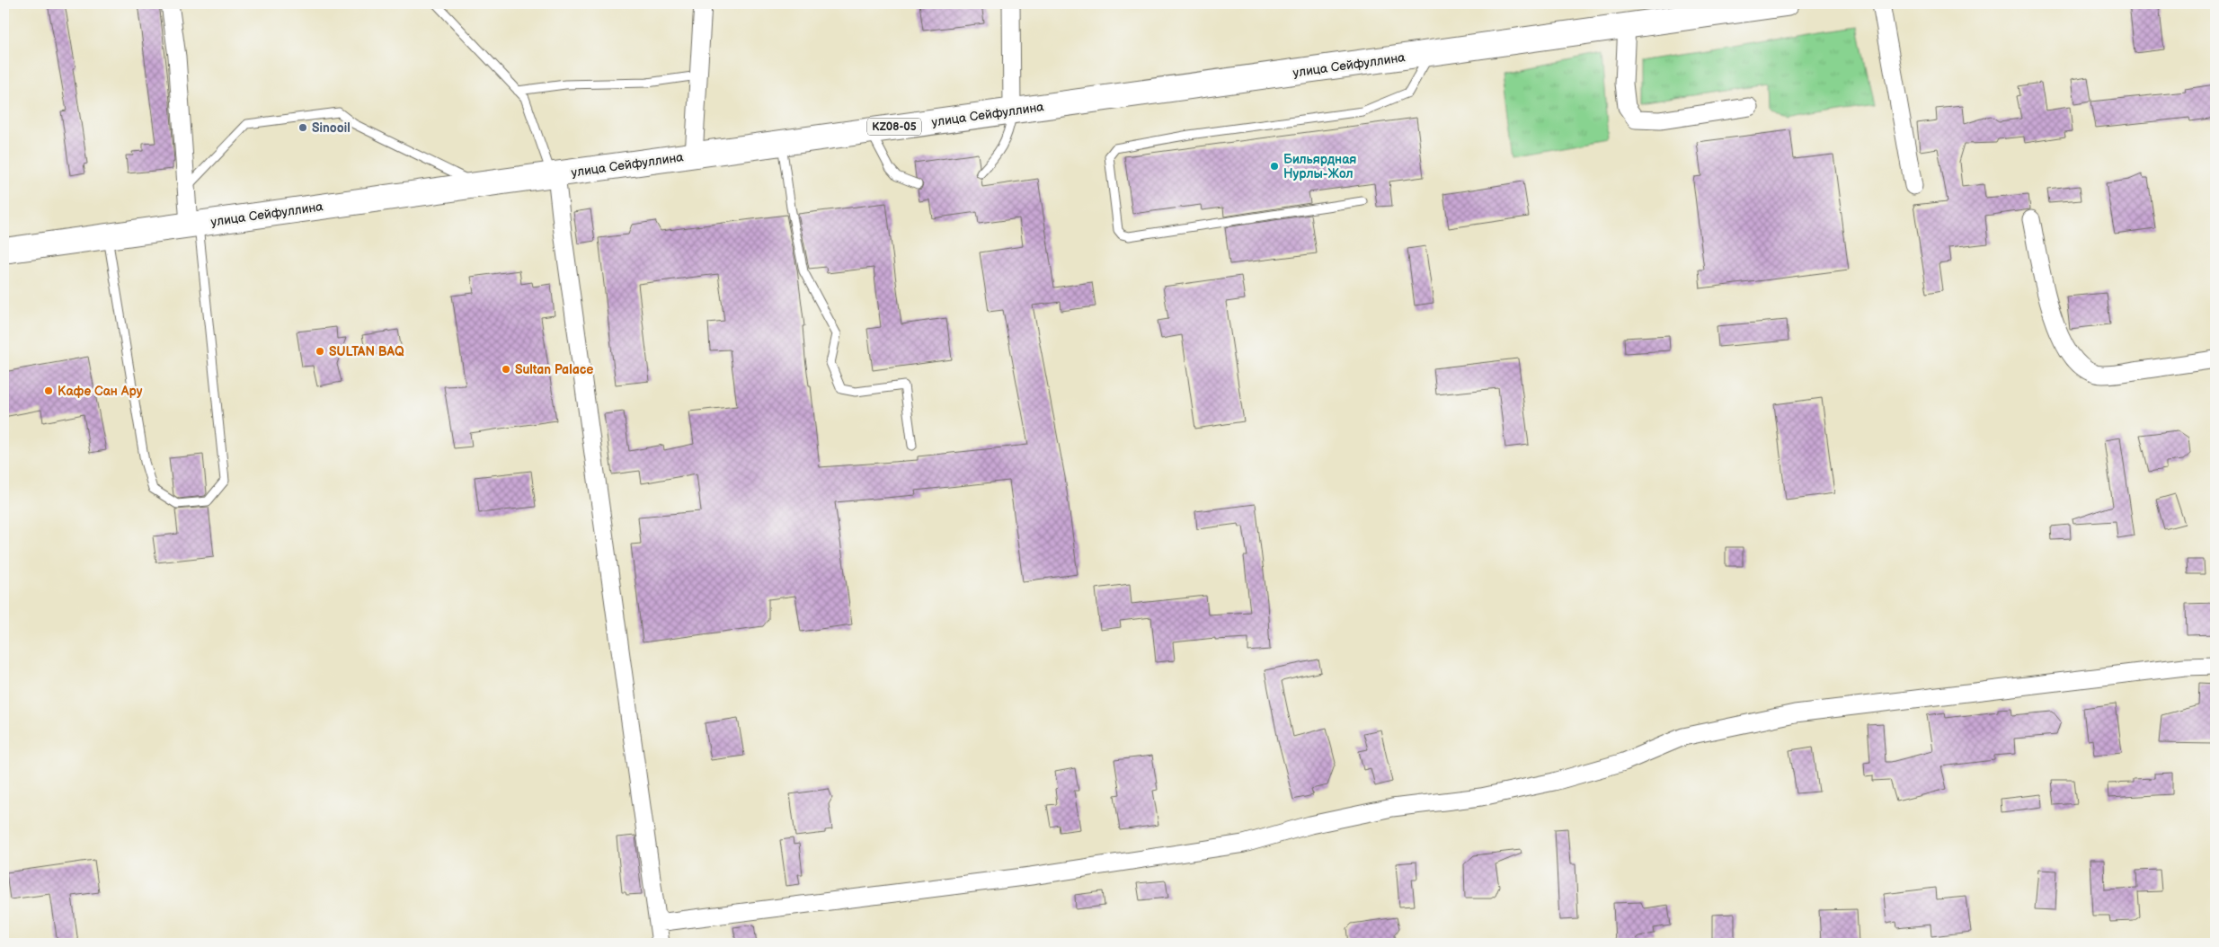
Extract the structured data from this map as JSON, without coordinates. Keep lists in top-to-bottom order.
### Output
{
  "streets": {
    "main road": ["улица Сейфуллина", "KZ08-05"]
  },
  "places": [
    "Sinooil",
    "Бильярдная Нурлы-Жол",
    "SULTAN BAQ",
    "Sultan Palace",
    "Кафе Сан Ару"
  ]
}
